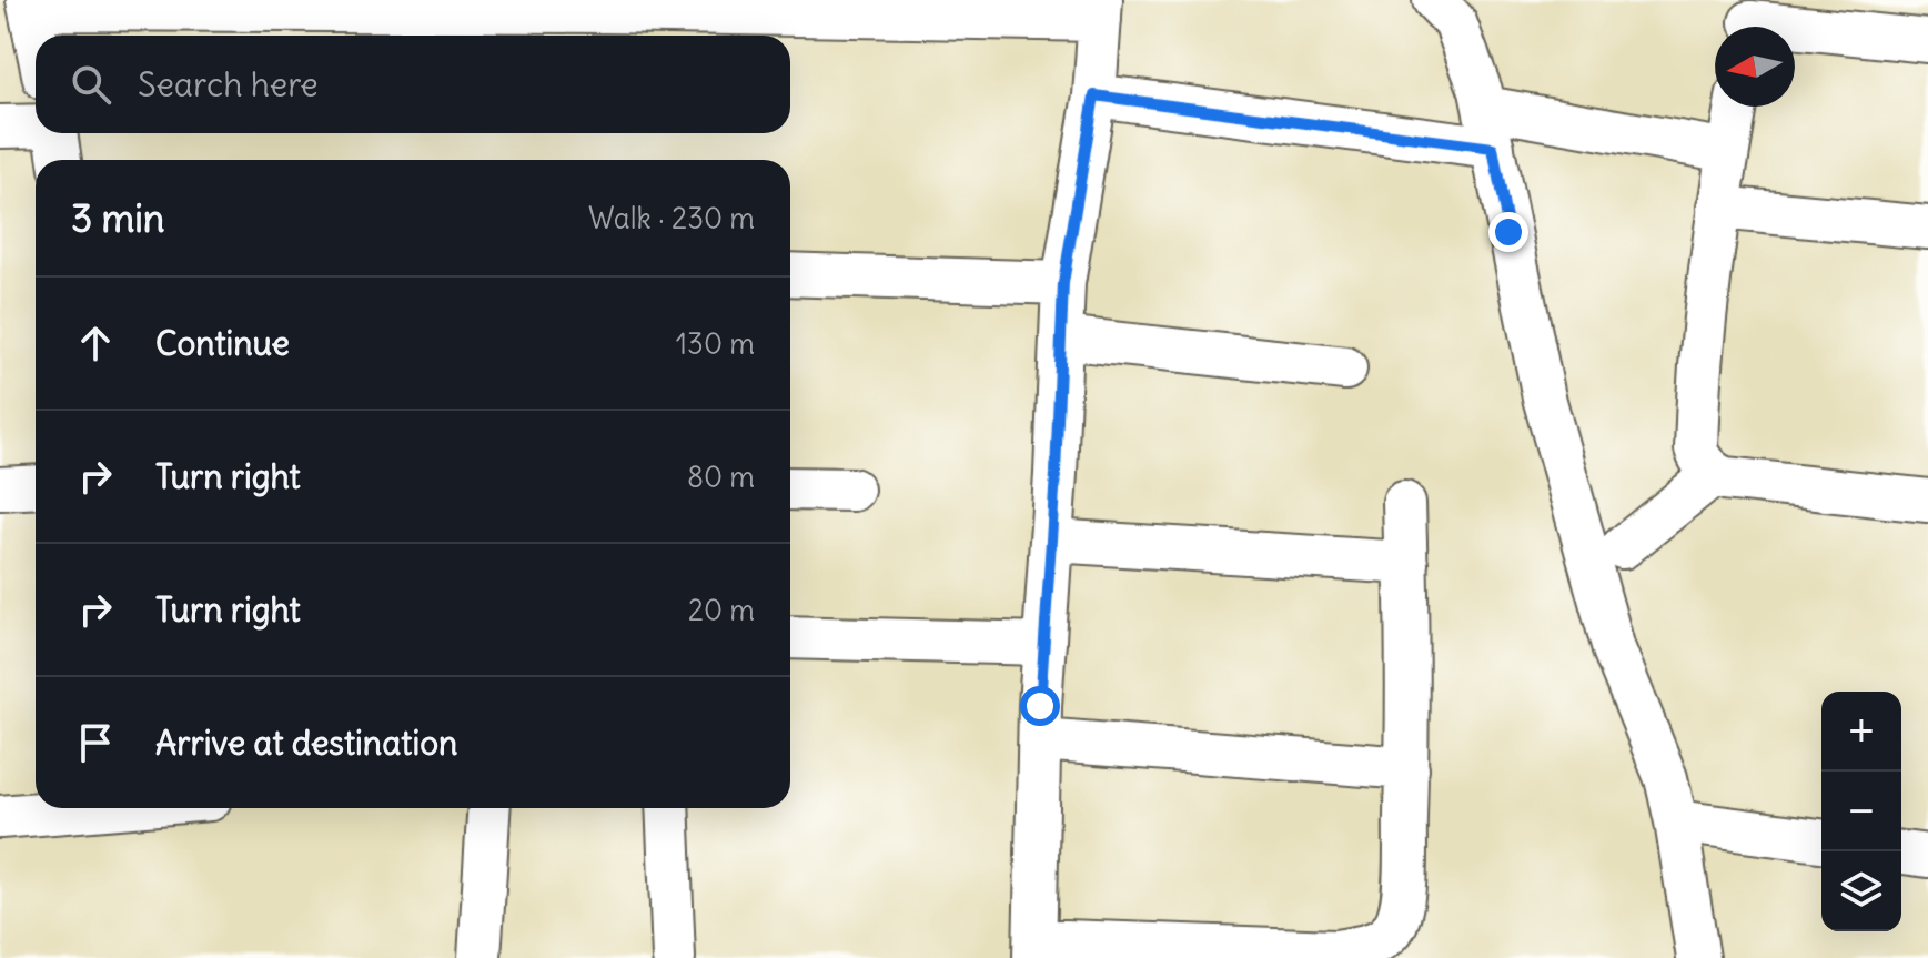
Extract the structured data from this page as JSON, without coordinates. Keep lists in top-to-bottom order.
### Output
{
  "north": "left",
  "page": {
    "search": "Search here",
    "heading": ["3 min", "Walk · 230 m"],
    "list": [
      ["Continue", "130 m"],
      ["Turn right", "80 m"],
      ["Turn right", "20 m"],
      "Arrive at destination"
    ],
    "map_buttons": ["+", "−"]
  }
}
